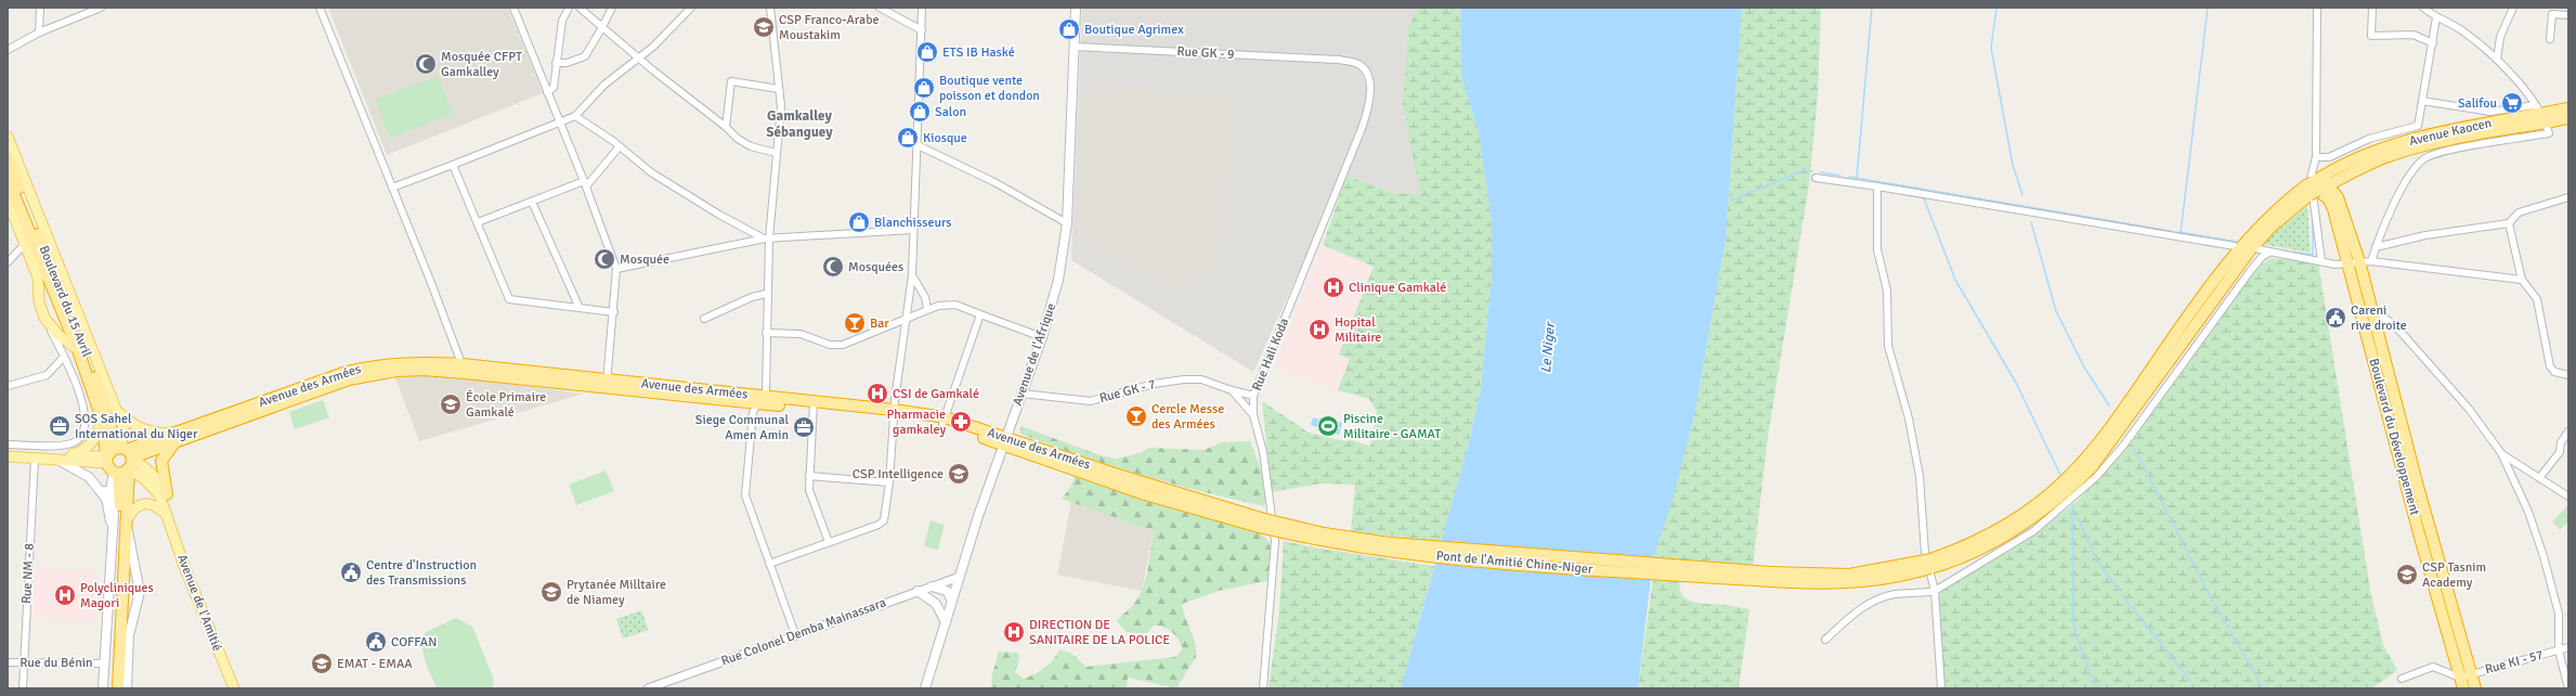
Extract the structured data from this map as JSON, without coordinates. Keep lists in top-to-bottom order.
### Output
{
  "streets": {
    "highway": [
      "Avenue Kaocen",
      "Boulevard du 15 Avril",
      "Avenue des Armées",
      "Boulevard du Développement",
      "Pont de l'Amitié Chine-Niger"
    ],
    "main road": ["Avenue de l'Afrique", "Avenue de l'Amitié"],
    "street": [
      "Rue GK - 9",
      "Rue Hali Koda",
      "Rue GK - 7",
      "Rue NM - 8",
      "Rue Colonel Demba Mainassara",
      "Rue du Bénin",
      "Rue KI - 57"
    ]
  },
  "crossings": [
    ["Rue GK - 9", "Avenue de l'Afrique"],
    ["Rue GK - 9", "Rue Hali Koda"],
    ["Avenue Kaocen", "Boulevard du Développement"],
    ["Avenue Kaocen", "Pont de l'Amitié Chine-Niger"],
    ["Boulevard du 15 Avril", "Avenue des Armées"],
    ["Avenue de l'Afrique", "Avenue des Armées"],
    ["Avenue de l'Afrique", "Rue GK - 7"],
    ["Avenue de l'Afrique", "Rue Colonel Demba Mainassara"],
    ["Rue Hali Koda", "Rue GK - 7"],
    ["Avenue des Armées", "Pont de l'Amitié Chine-Niger"],
    ["Boulevard du Développement", "Pont de l'Amitié Chine-Niger"],
    ["Boulevard du Développement", "Rue KI - 57"],
    ["Rue NM - 8", "Rue du Bénin"]
  ],
  "districts": ["Gamkalley Sébanguey"],
  "water": ["Le Niger"],
  "places": {
    "school or university": [
      "CSP Franco-Arabe Moustakim",
      "École Primaire Gamkalé",
      "CSP Intelligence",
      "CSP Tasnim Academy",
      "Prytanée Milltaire de Niamey",
      "EMAT - EMAA"
    ],
    "shop": [
      "Boutique Agrimex",
      "ETS IB Haské",
      "Boutique vente poisson et dondon",
      "Salon",
      "Kiosque",
      "Blanchisseurs"
    ],
    "mosque": ["Mosquée CFPT Gamkalley", "Mosquée", "Mosquées"],
    "supermarket": ["Salifou"],
    "hospital": [
      "Clinique Gamkalé",
      "Hopital Militaire",
      "CSI de Gamkalé",
      "Polycliniques Magori",
      "DIRECTION DE SANITAIRE DE LA POLICE"
    ],
    "public building": ["Careni rive droite", "Centre d'Instruction des Transmissions", "COFFAN"],
    "bar": ["Bar", "Cercle Messe des Armées"],
    "pharmacy": ["Pharmacie gamkaley"],
    "office": ["SOS Sahel International du Niger", "Siege Communal Amen Amin"],
    "sports": ["Piscine Militaire - GAMAT"]
  }
}
